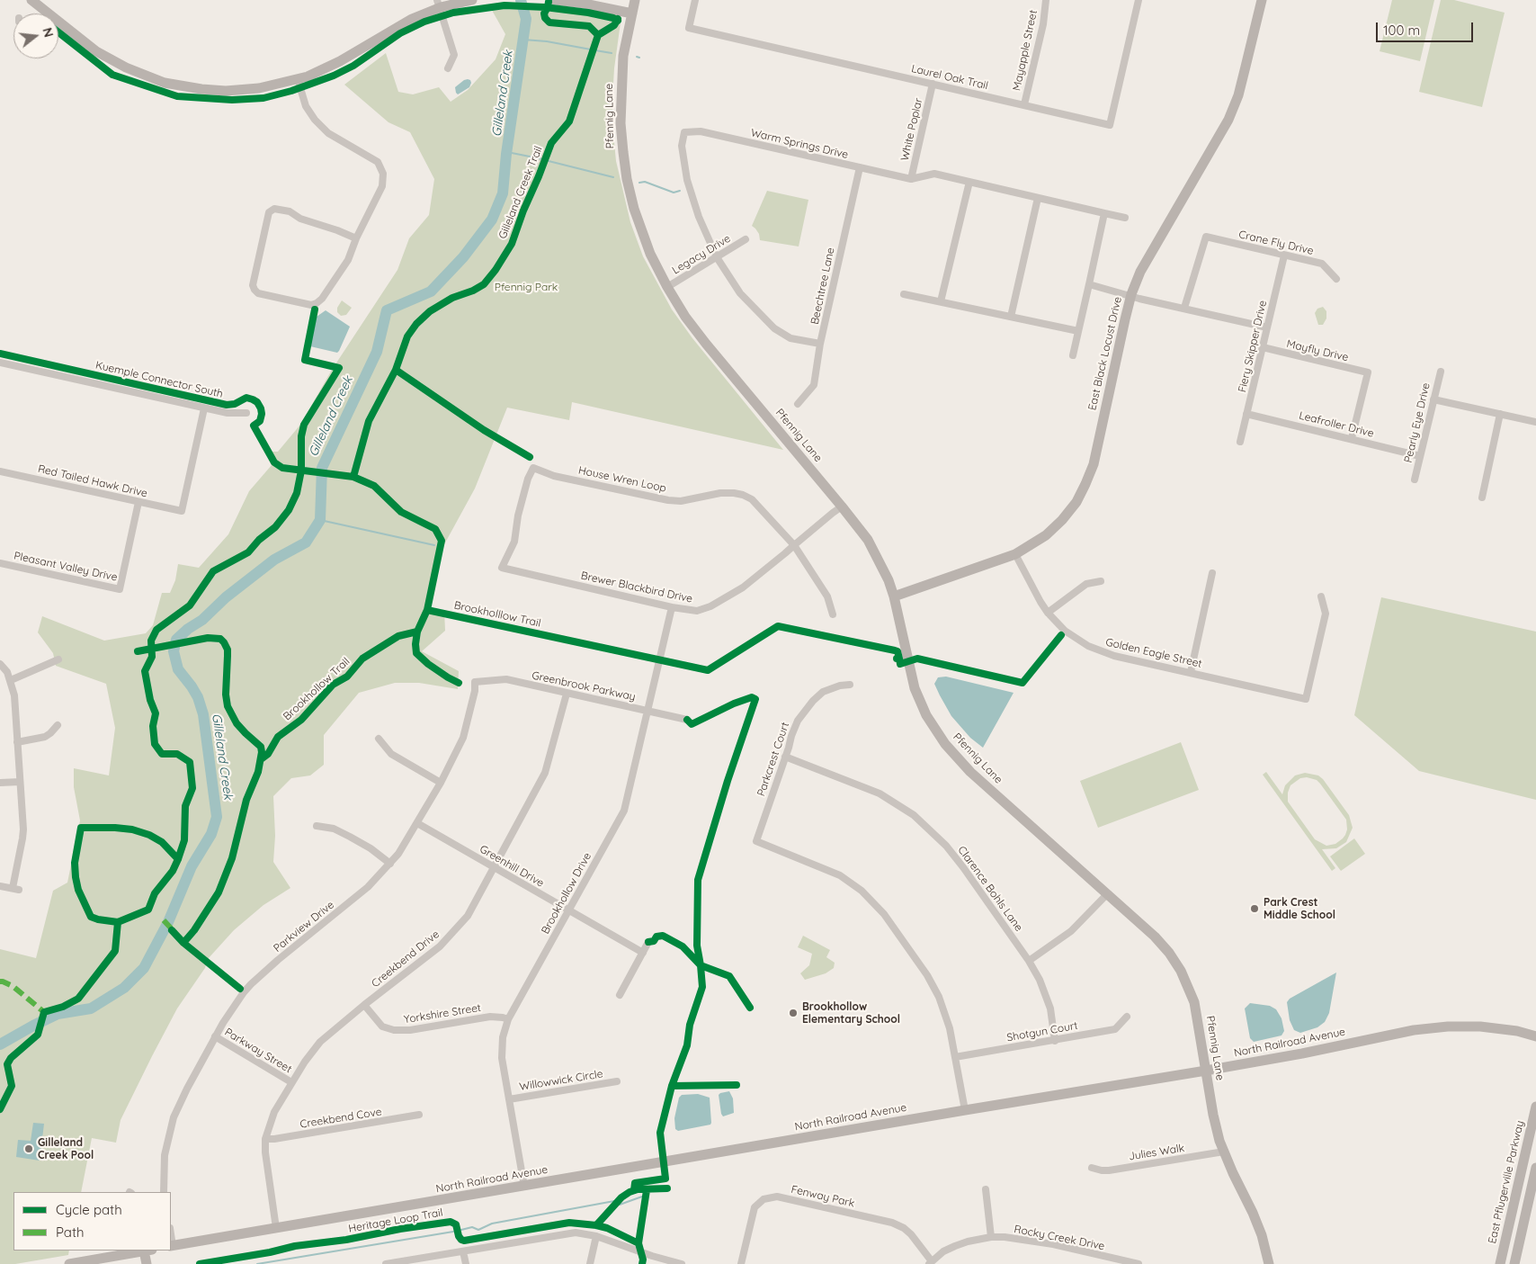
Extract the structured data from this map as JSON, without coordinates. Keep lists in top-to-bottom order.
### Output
{
  "streets": {
    "street": [
      "Mayapple Street",
      "Laurel Oak Trail",
      "Pfennig Lane",
      "White Poplar",
      "Warm Springs Drive",
      "Crane Fly Drive",
      "Legacy Drive",
      "Beechtree Lane",
      "Fiery Skipper Drive",
      "Mayfly Drive",
      "East Black Locust Drive",
      "Pearly Eye Drive",
      "Leafroller Drive",
      "House Wren Loop",
      "Red Tailed Hawk Drive",
      "Pleasant Valley Drive",
      "Brewer Blackbird Drive",
      "Golden Eagle Street",
      "Greenbrook Parkway",
      "Parkcrest Court",
      "Greenhill Drive",
      "Clarence Bohls Lane",
      "Brookhollow Drive",
      "Parkview Drive",
      "Creekbend Drive",
      "Yorkshire Street",
      "Shotgun Court",
      "North Railroad Avenue",
      "Parkway Street",
      "Willowwick Circle",
      "Creekbend Cove",
      "Julies Walk",
      "East Pflugerville Parkway",
      "Fenway Park",
      "Rocky Creek Drive"
    ],
    "cycle path": [
      "Gilleland Creek Trail",
      "Kuemple Connector South",
      "Brookhollow Trail",
      "Heritage Loop Trail"
    ]
  },
  "crossings": [
    ["Mayapple Street", "Laurel Oak Trail"],
    ["Laurel Oak Trail", "White Poplar"],
    ["Pfennig Lane", "Legacy Drive"],
    ["Pfennig Lane", "East Black Locust Drive"],
    ["Pfennig Lane", "Brewer Blackbird Drive"],
    ["Pfennig Lane", "North Railroad Avenue"],
    ["Pfennig Lane", "Julies Walk"],
    ["White Poplar", "Warm Springs Drive"],
    ["Warm Springs Drive", "Legacy Drive"],
    ["Warm Springs Drive", "Beechtree Lane"],
    ["Crane Fly Drive", "Fiery Skipper Drive"],
    ["Fiery Skipper Drive", "Mayfly Drive"],
    ["Fiery Skipper Drive", "Leafroller Drive"],
    ["Mayfly Drive", "Leafroller Drive"],
    ["East Black Locust Drive", "Golden Eagle Street"],
    ["Pearly Eye Drive", "Leafroller Drive"],
    ["House Wren Loop", "Brewer Blackbird Drive"],
    ["Red Tailed Hawk Drive", "Pleasant Valley Drive"],
    ["Brewer Blackbird Drive", "Brookhollow Drive"],
    ["Greenbrook Parkway", "Brookhollow Drive"],
    ["Greenbrook Parkway", "Parkview Drive"],
    ["Greenbrook Parkway", "Creekbend Drive"],
    ["Parkcrest Court", "Clarence Bohls Lane"],
    ["Parkcrest Court", "Shotgun Court"],
    ["Greenhill Drive", "Brookhollow Drive"],
    ["Greenhill Drive", "Parkview Drive"],
    ["Greenhill Drive", "Creekbend Drive"],
    ["Clarence Bohls Lane", "Shotgun Court"],
    ["Brookhollow Drive", "Yorkshire Street"],
    ["Brookhollow Drive", "North Railroad Avenue"],
    ["Brookhollow Drive", "Willowwick Circle"],
    ["Parkview Drive", "Parkway Street"],
    ["Creekbend Drive", "Yorkshire Street"],
    ["Creekbend Drive", "North Railroad Avenue"],
    ["Creekbend Drive", "Parkway Street"],
    ["Creekbend Drive", "Creekbend Cove"],
    ["Fenway Park", "Rocky Creek Drive"]
  ],
  "water": ["Gilleland Creek"],
  "parks": ["Pfennig Park"],
  "places": ["Park Crest Middle School", "Brookhollow Elementary School", "Gilleland Creek Pool"],
  "legend": ["Cycle path", "Path"],
  "scale_bar": "100 m",
  "north": "right"
}
